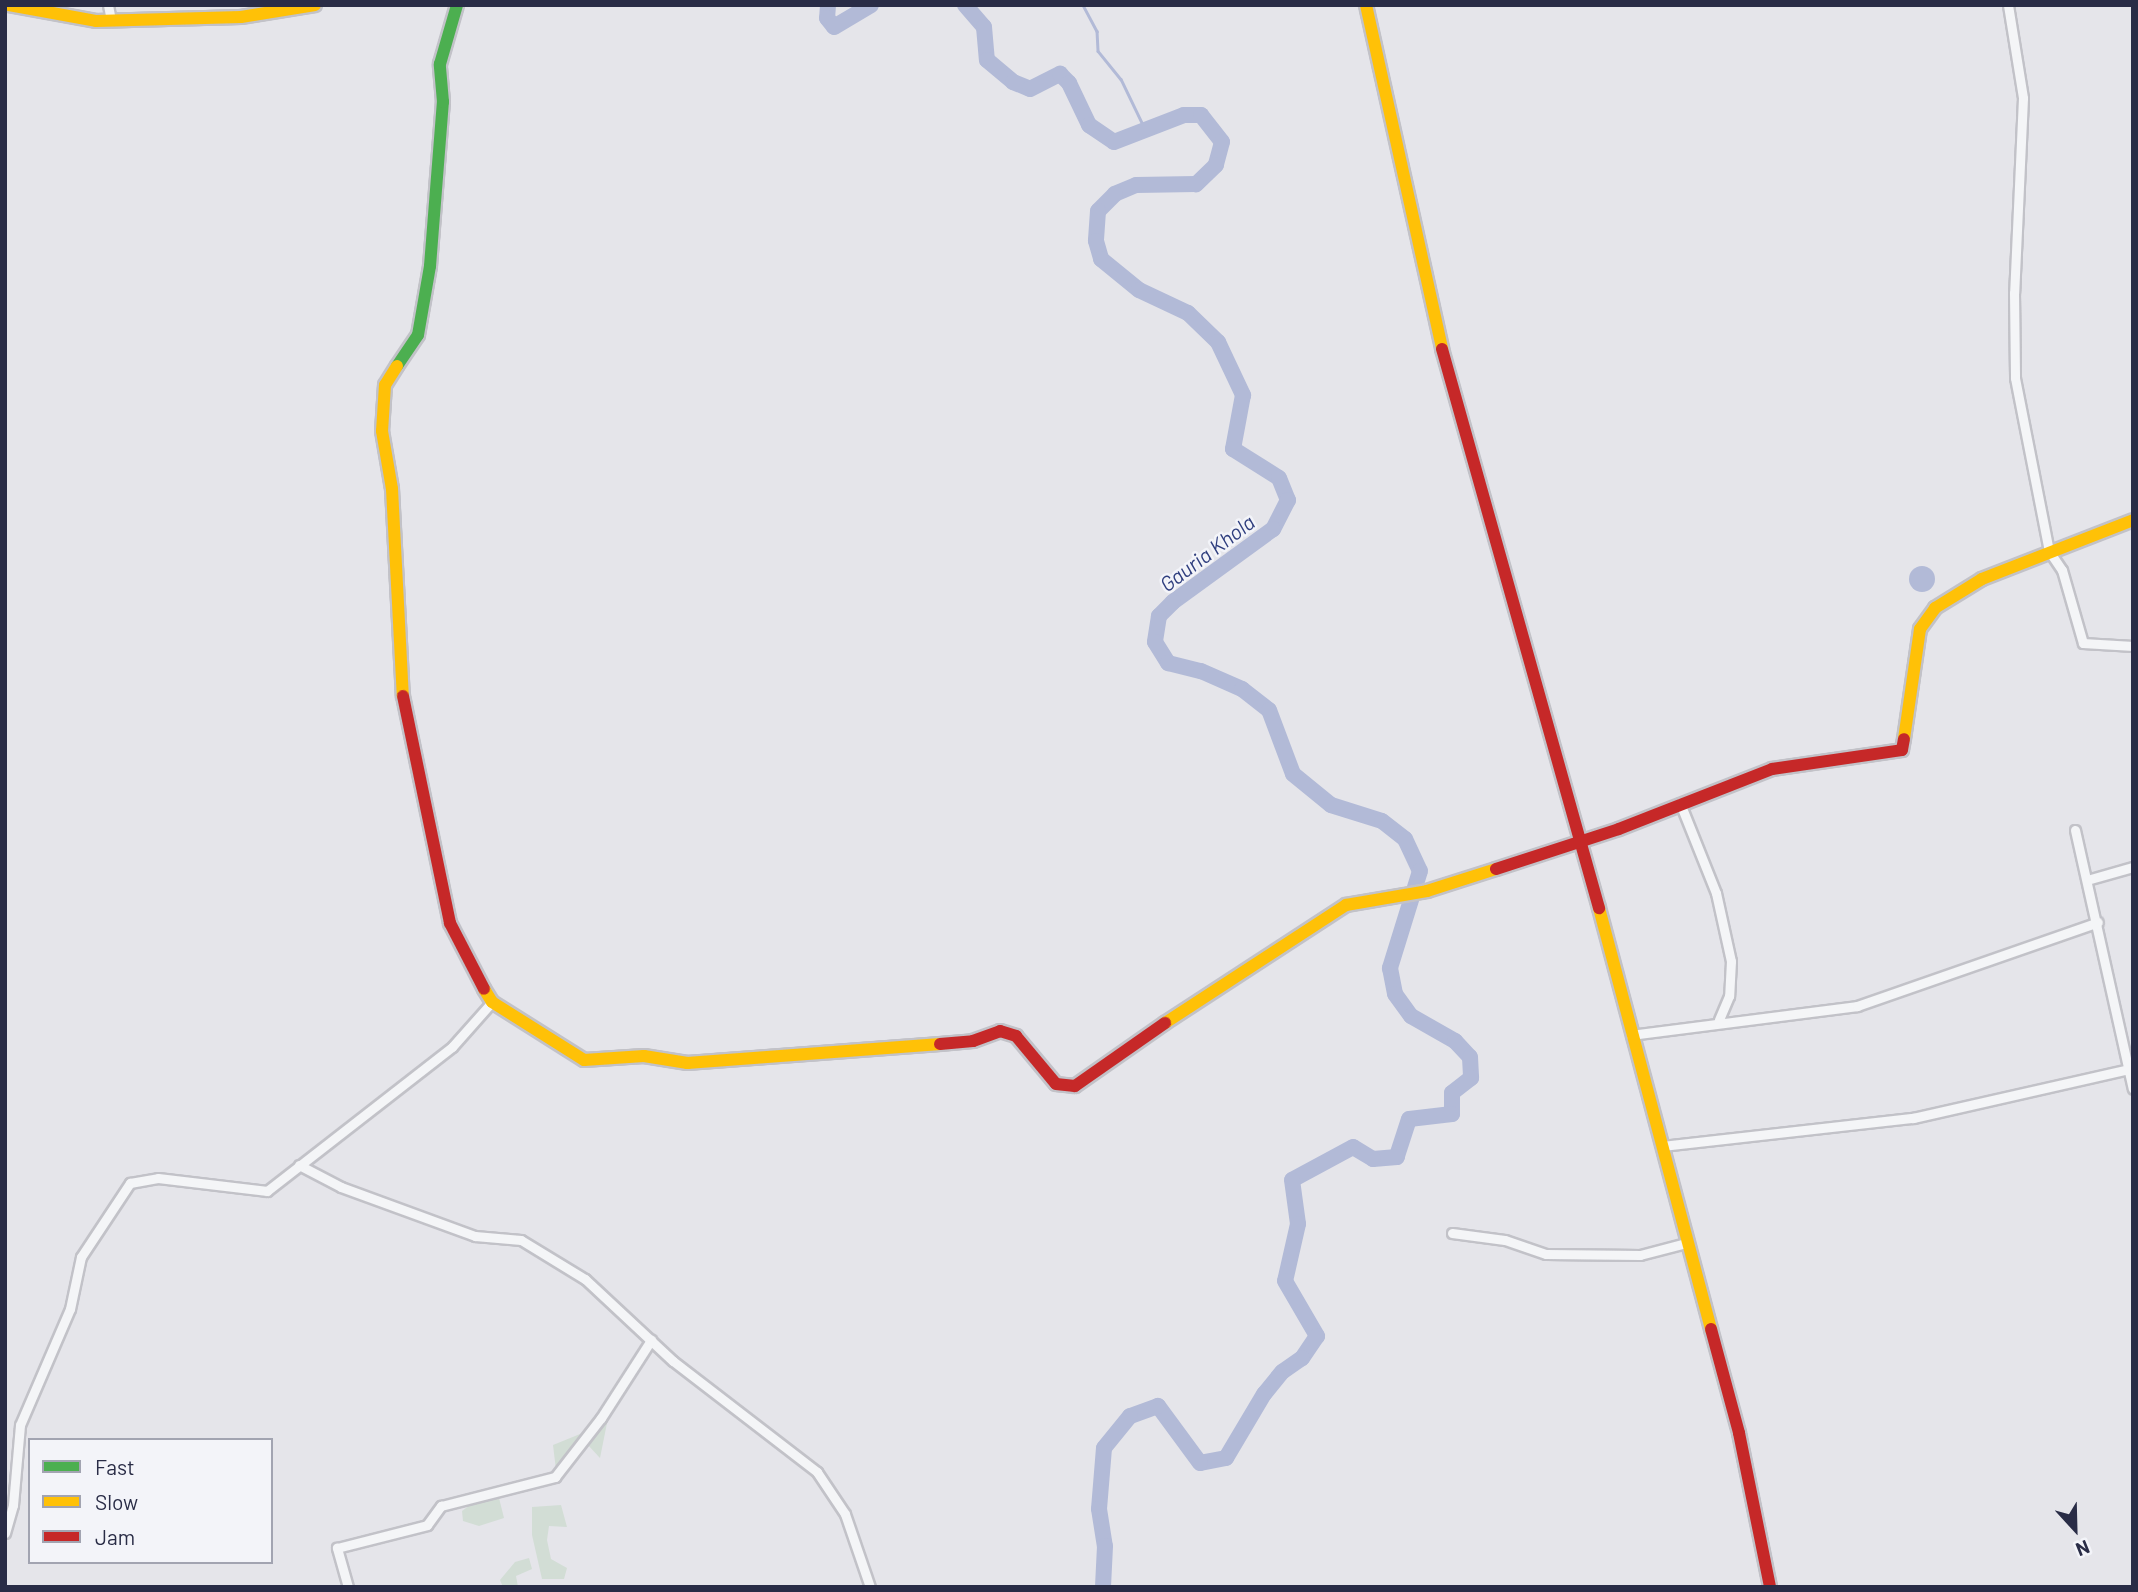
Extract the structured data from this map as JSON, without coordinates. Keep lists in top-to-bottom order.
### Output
{
  "water": ["Gauria Khola"],
  "legend": ["Fast", "Slow", "Jam"],
  "north": "bottom"
}
